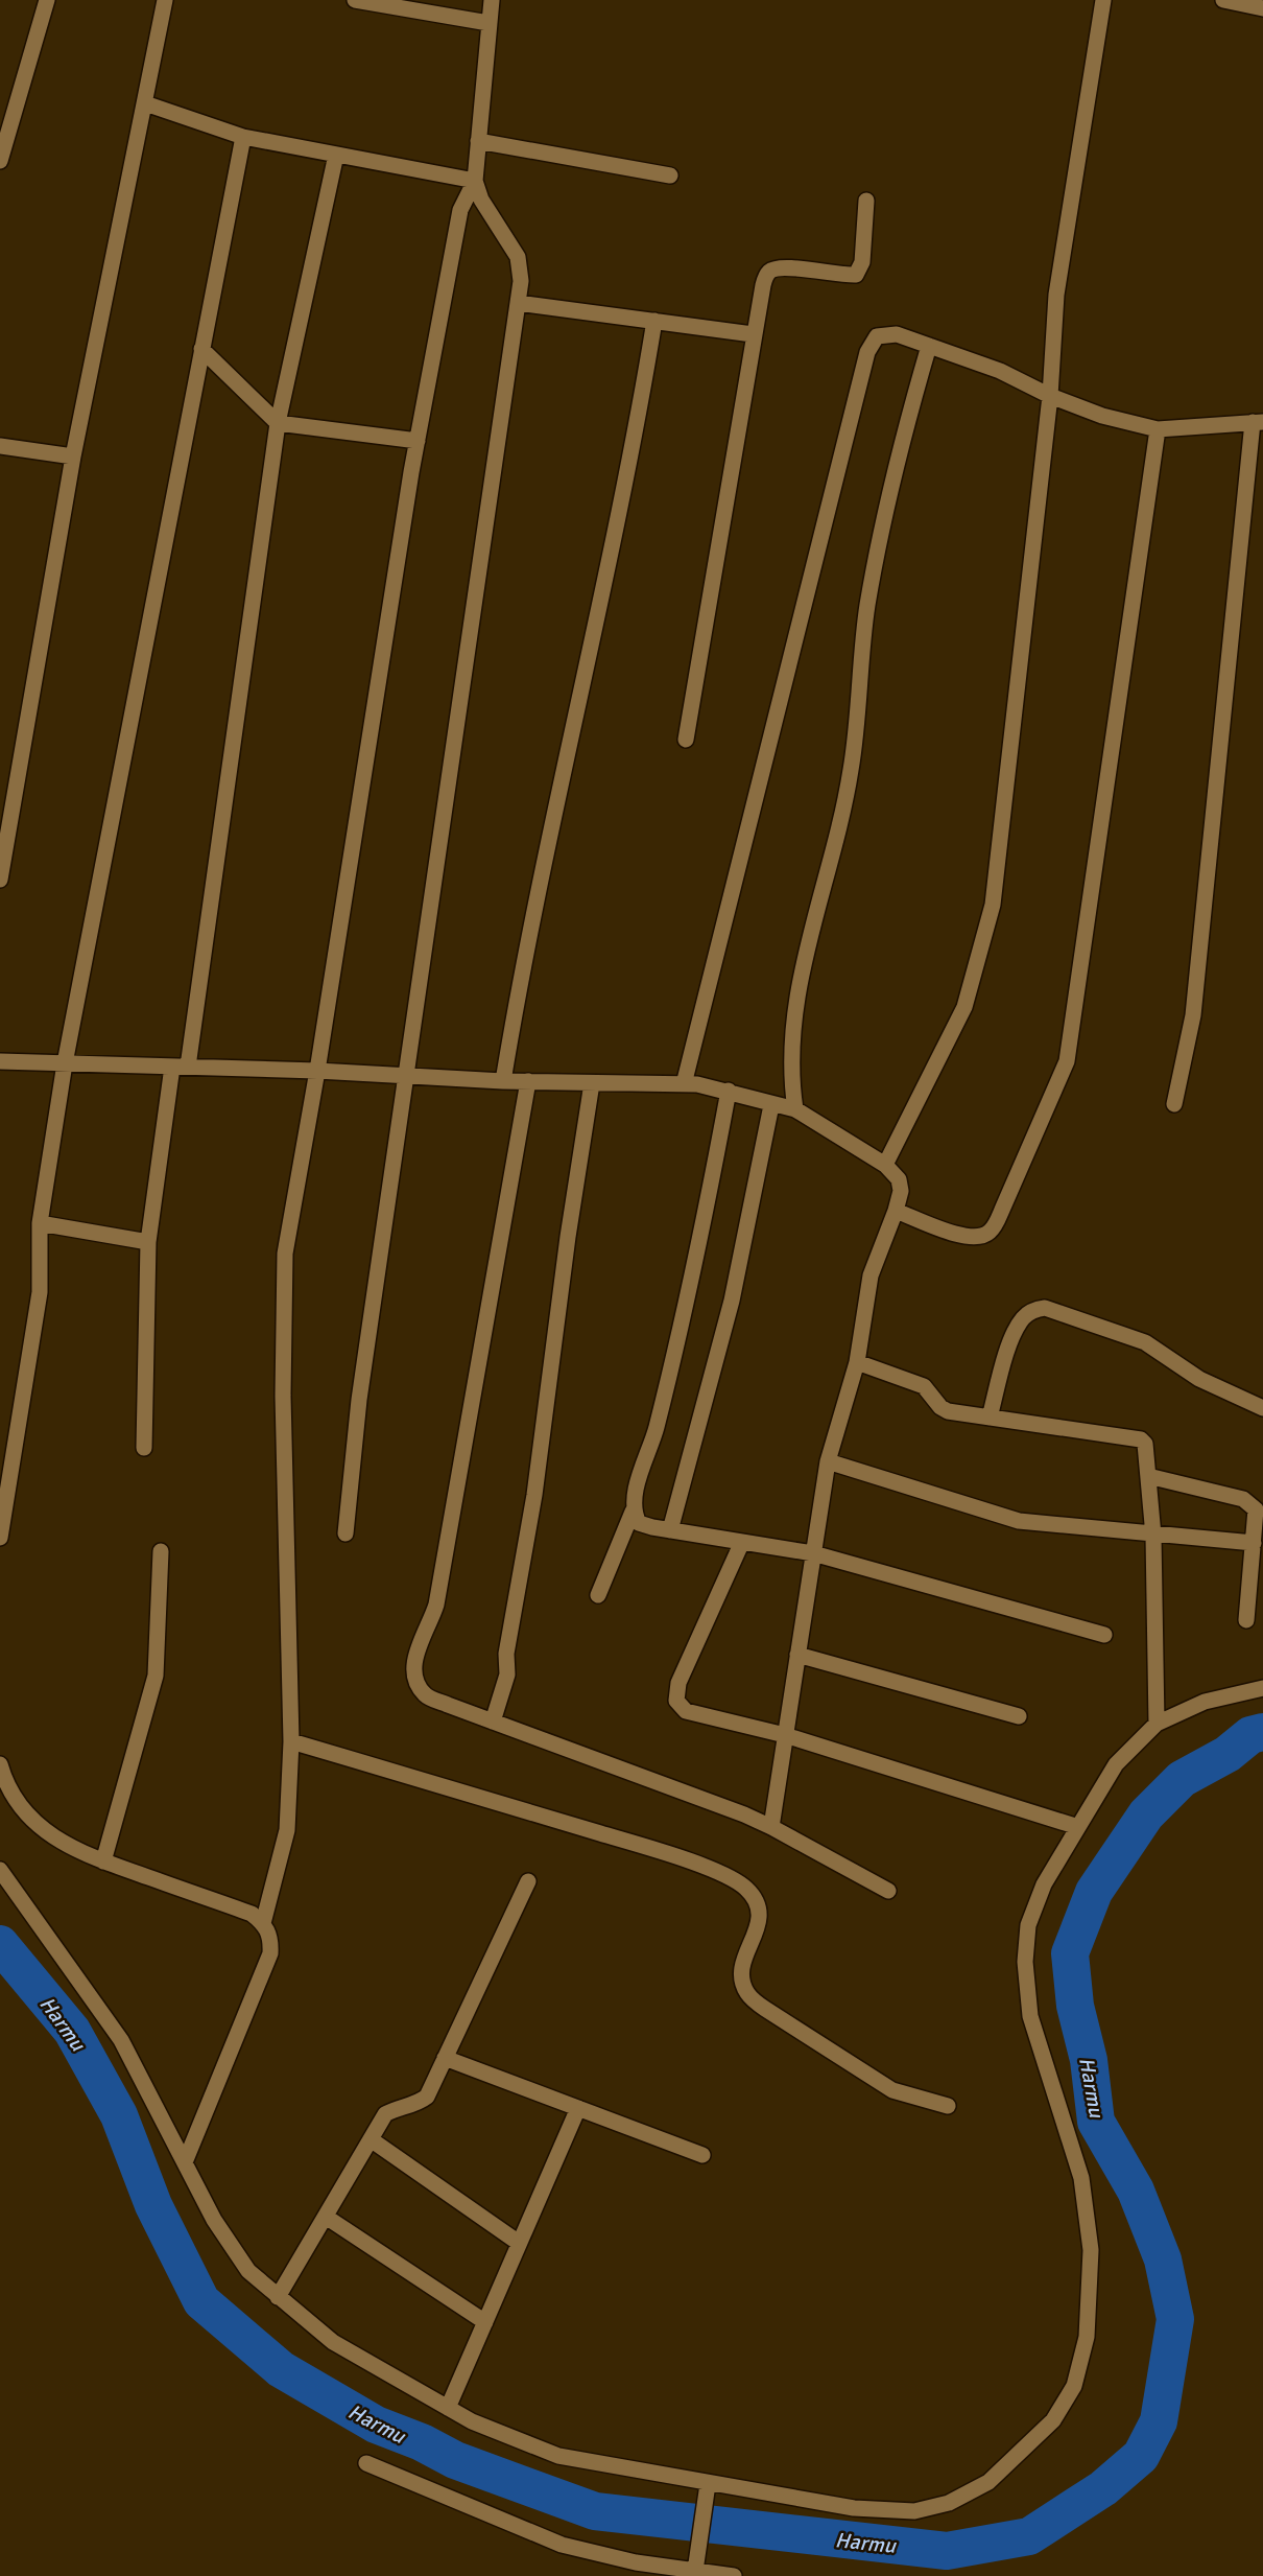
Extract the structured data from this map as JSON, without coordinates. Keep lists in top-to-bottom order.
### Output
{
  "water": ["Harmu"]
}
